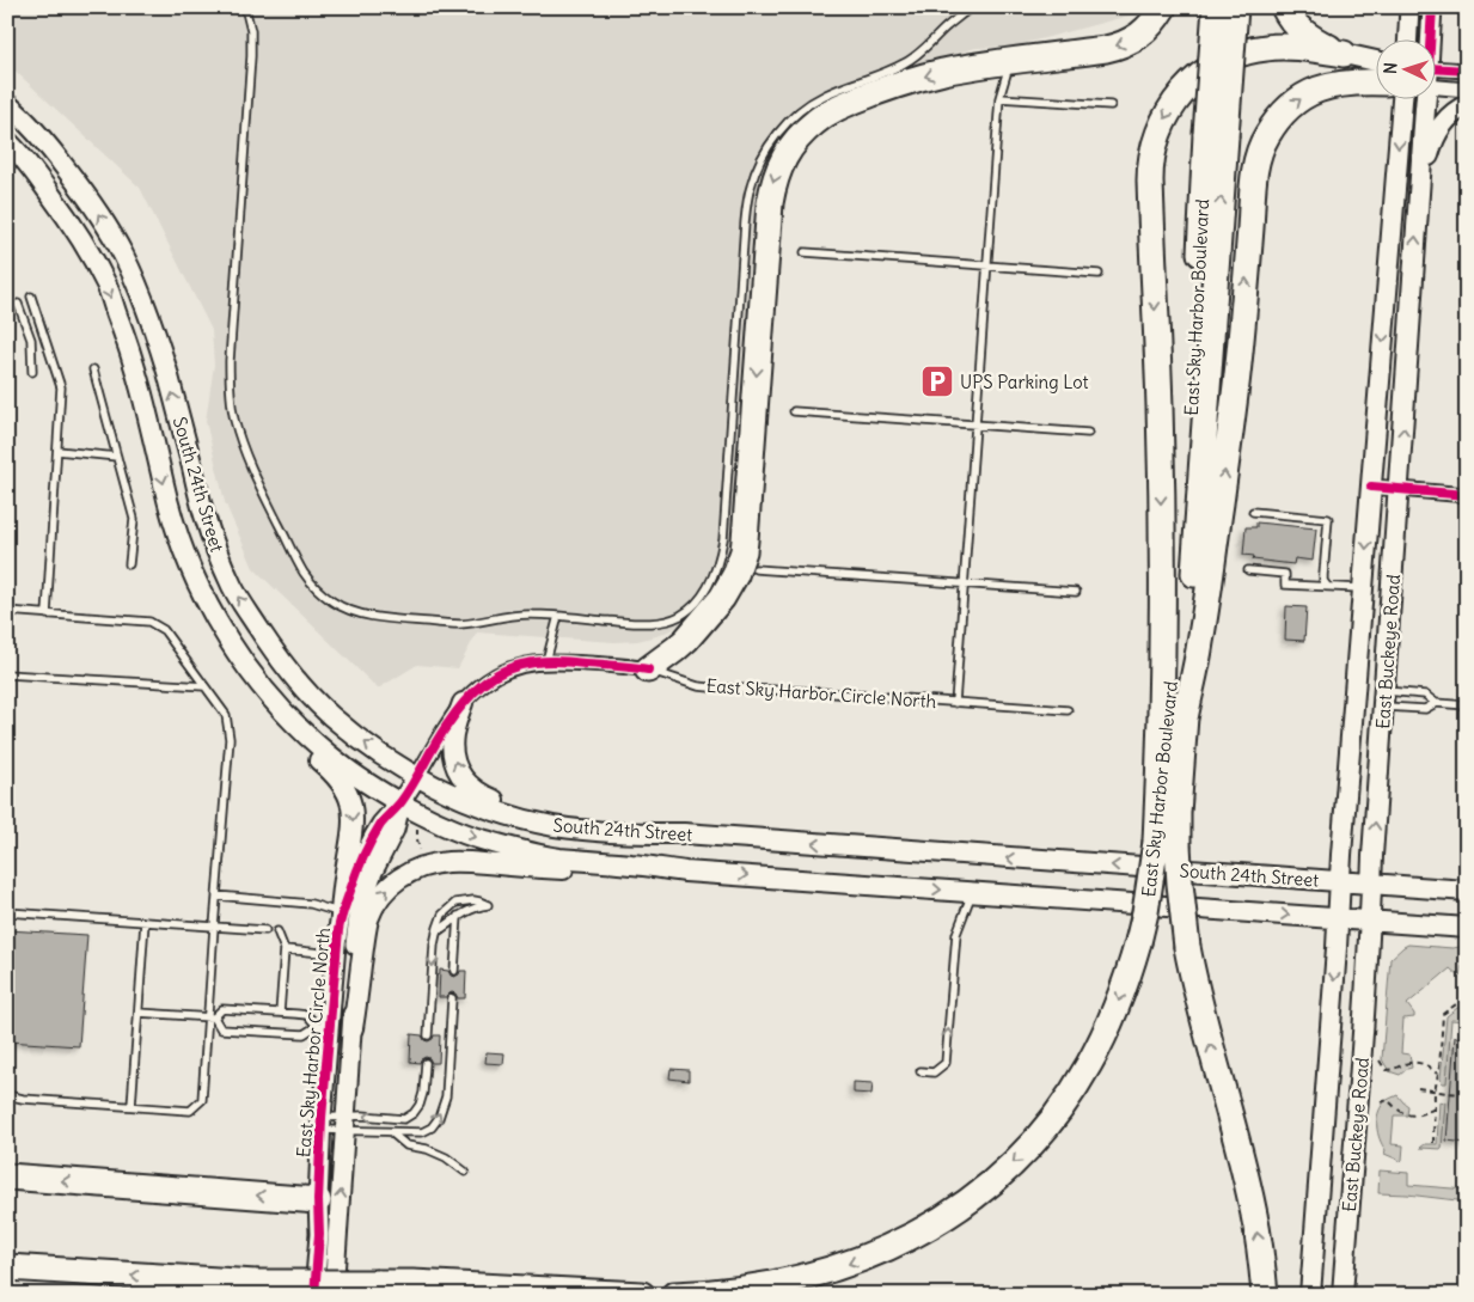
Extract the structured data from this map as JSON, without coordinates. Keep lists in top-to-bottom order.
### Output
{
  "streets": {
    "highway": ["East Sky Harbor Boulevard"],
    "main road": ["South 24th Street", "East Buckeye Road"],
    "street": ["East Sky Harbor Circle North"]
  },
  "crossings": [
    ["South 24th Street", "East Buckeye Road"],
    ["South 24th Street", "East Sky Harbor Circle North"]
  ],
  "places": {
    "parking": ["UPS Parking Lot"]
  },
  "north": "left"
}
